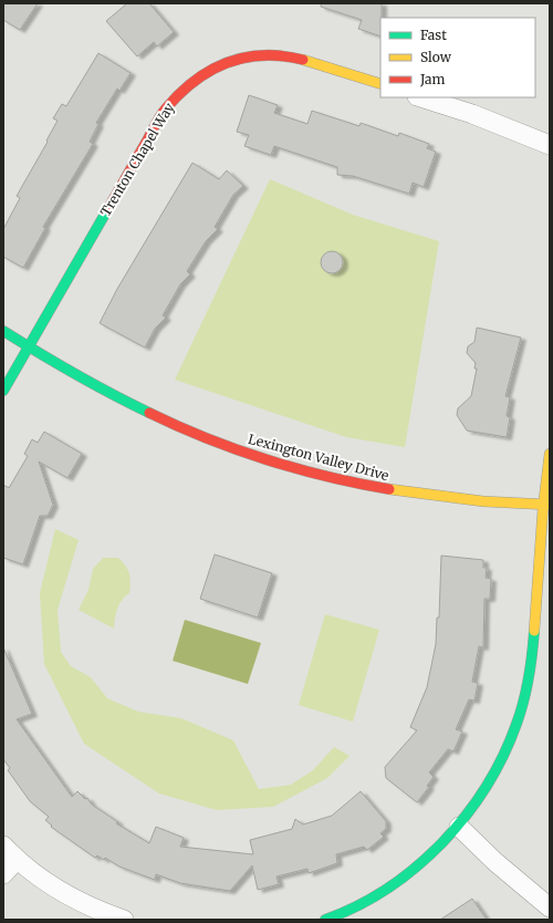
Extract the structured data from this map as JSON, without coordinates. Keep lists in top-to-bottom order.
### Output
{
  "streets": {
    "street": ["Trenton Chapel Way", "Lexington Valley Drive"]
  },
  "crossings": [
    ["Trenton Chapel Way", "Lexington Valley Drive"]
  ],
  "legend": ["Fast", "Slow", "Jam"]
}
